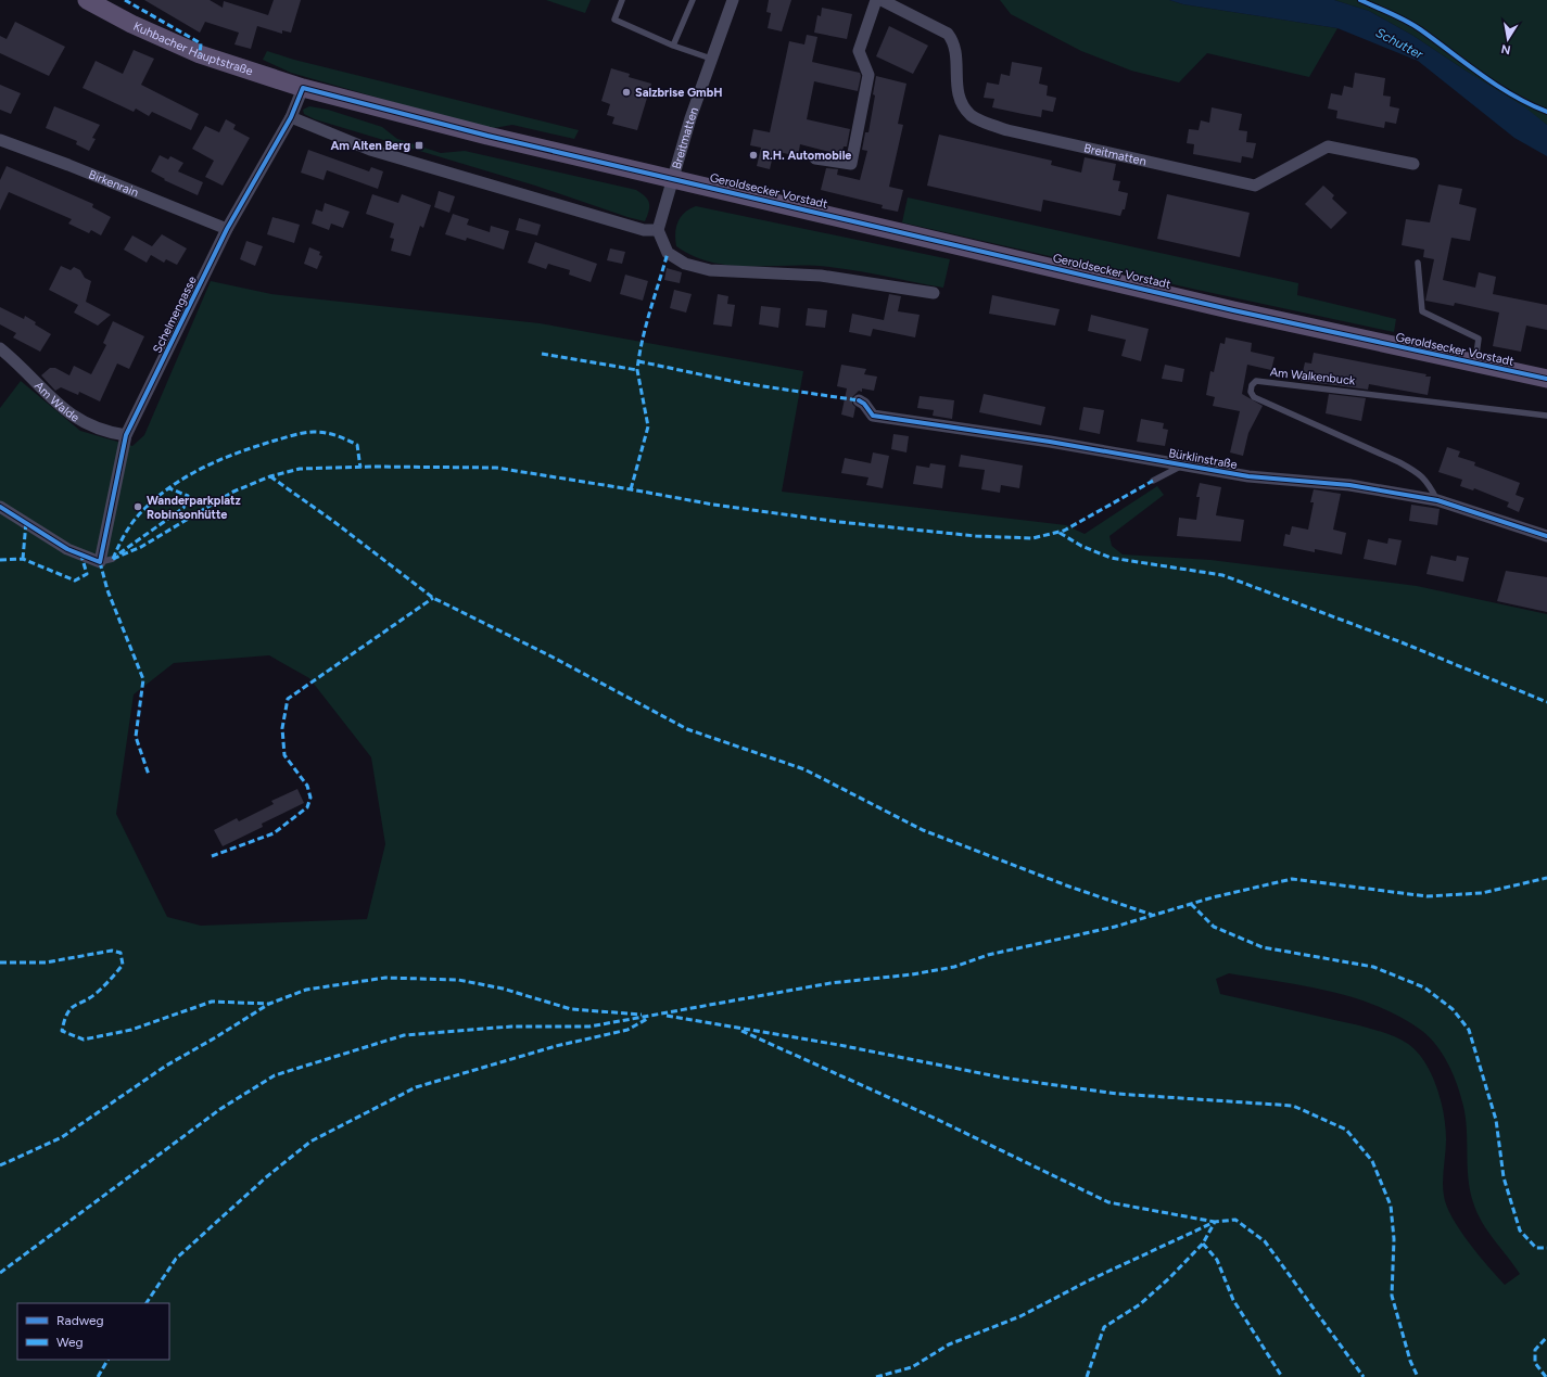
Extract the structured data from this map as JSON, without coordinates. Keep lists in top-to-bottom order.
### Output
{
  "streets": {
    "main road": ["Kuhbacher Hauptstraße", "Geroldsecker Vorstadt"],
    "street": [
      "Breitmatten",
      "Birkenrain",
      "Schelmengasse",
      "Am Walde",
      "Bürklinstraße"
    ],
    "lane": ["Am Walkenbuck"]
  },
  "crossings": [
    ["Kuhbacher Hauptstraße", "Breitmatten"],
    ["Kuhbacher Hauptstraße", "Geroldsecker Vorstadt"],
    ["Kuhbacher Hauptstraße", "Schelmengasse"],
    ["Breitmatten", "Geroldsecker Vorstadt"],
    ["Birkenrain", "Schelmengasse"],
    ["Schelmengasse", "Am Walde"],
    ["Am Walkenbuck", "Bürklinstraße"]
  ],
  "water": ["Schutter"],
  "places": {
    "other": ["Salzbrise GmbH", "R.H. Automobile", "Wanderparkplatz Robinsonhütte"],
    "transit": ["Am Alten Berg"]
  },
  "legend": ["Radweg", "Weg"],
  "north": "bottom"
}
